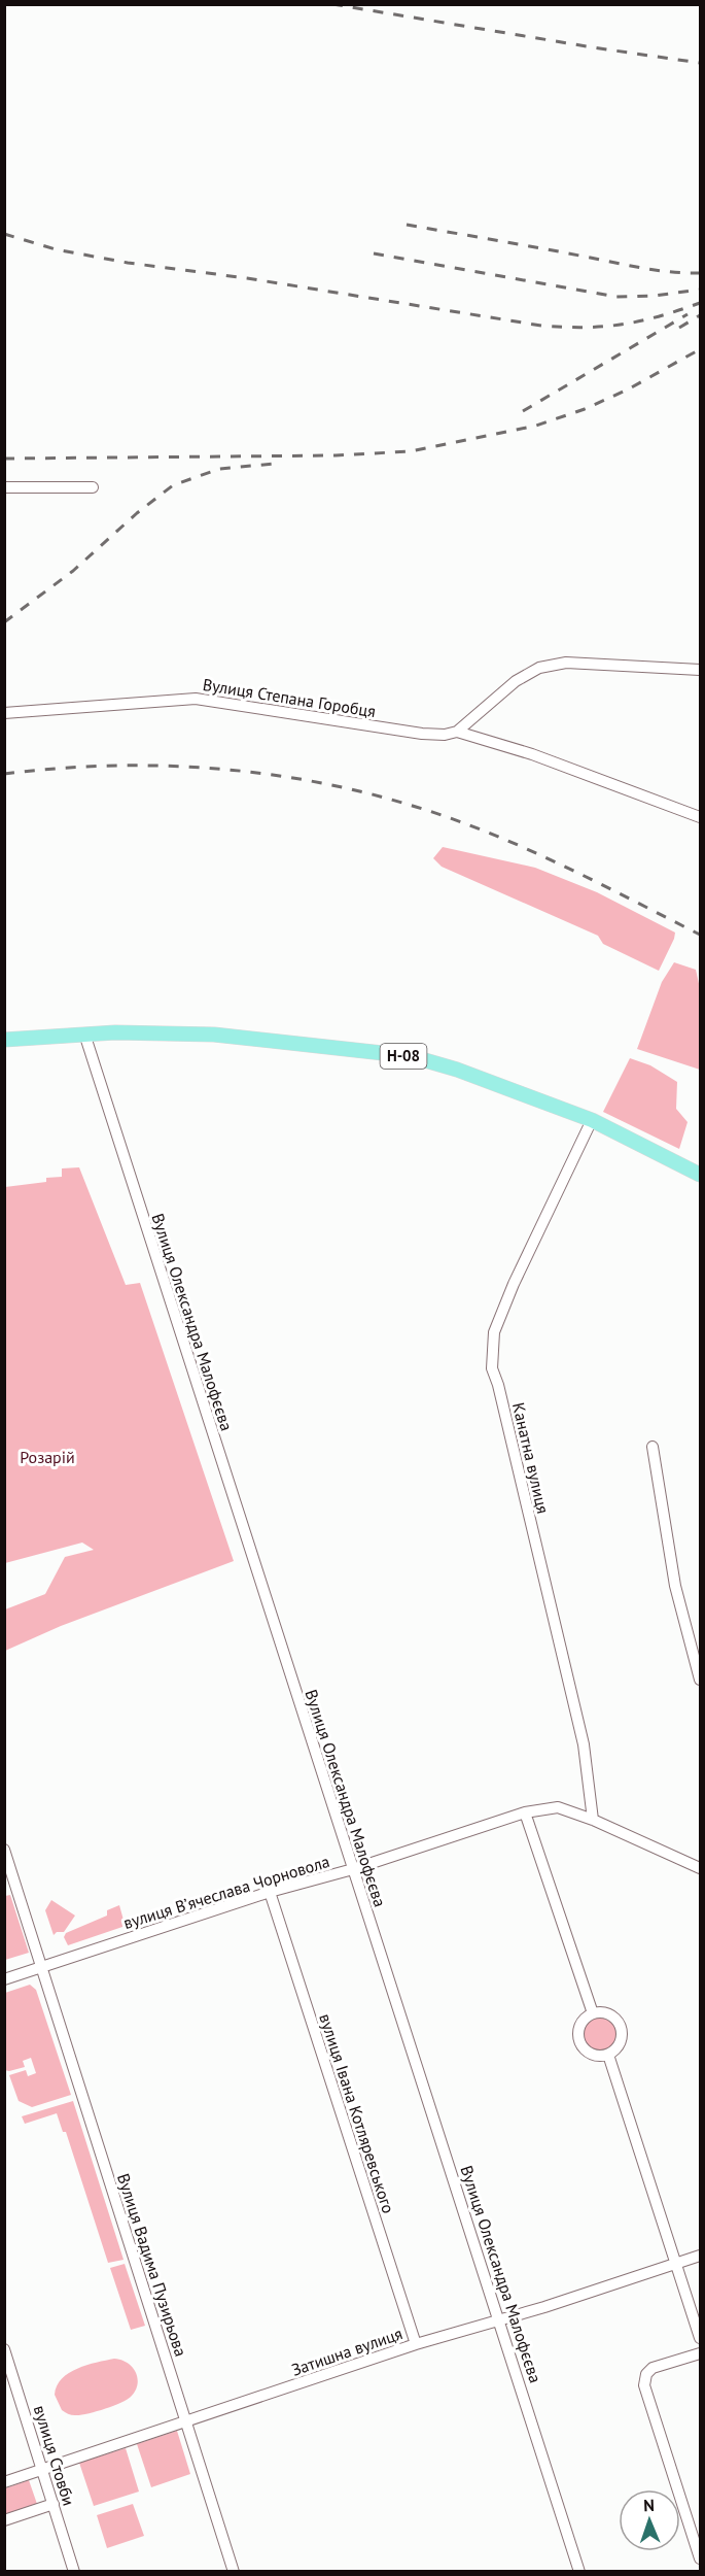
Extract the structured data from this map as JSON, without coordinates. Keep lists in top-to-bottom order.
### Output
{
  "streets": {
    "main road": ["Н-08"],
    "street": [
      "Вулиця Степана Горобця",
      "Вулиця Олександра Малофєєва",
      "Канатна вулиця",
      "вулиця Вʼячеслава Чорновола",
      "вулиця Івана Котляревського",
      "Вулиця Вадима Пузирьова",
      "Затишна вулиця",
      "вулиця Стовби"
    ]
  },
  "crossings": [
    ["Н-08", "Вулиця Олександра Малофєєва"],
    ["Н-08", "Канатна вулиця"],
    ["Вулиця Олександра Малофєєва", "вулиця Вʼячеслава Чорновола"],
    ["Вулиця Олександра Малофєєва", "Затишна вулиця"],
    ["Канатна вулиця", "вулиця Вʼячеслава Чорновола"],
    ["вулиця Вʼячеслава Чорновола", "вулиця Івана Котляревського"],
    ["вулиця Вʼячеслава Чорновола", "Вулиця Вадима Пузирьова"],
    ["вулиця Івана Котляревського", "Затишна вулиця"],
    ["Вулиця Вадима Пузирьова", "Затишна вулиця"],
    ["Затишна вулиця", "вулиця Стовби"]
  ],
  "parks": ["Розарій"],
  "north": "top"
}
